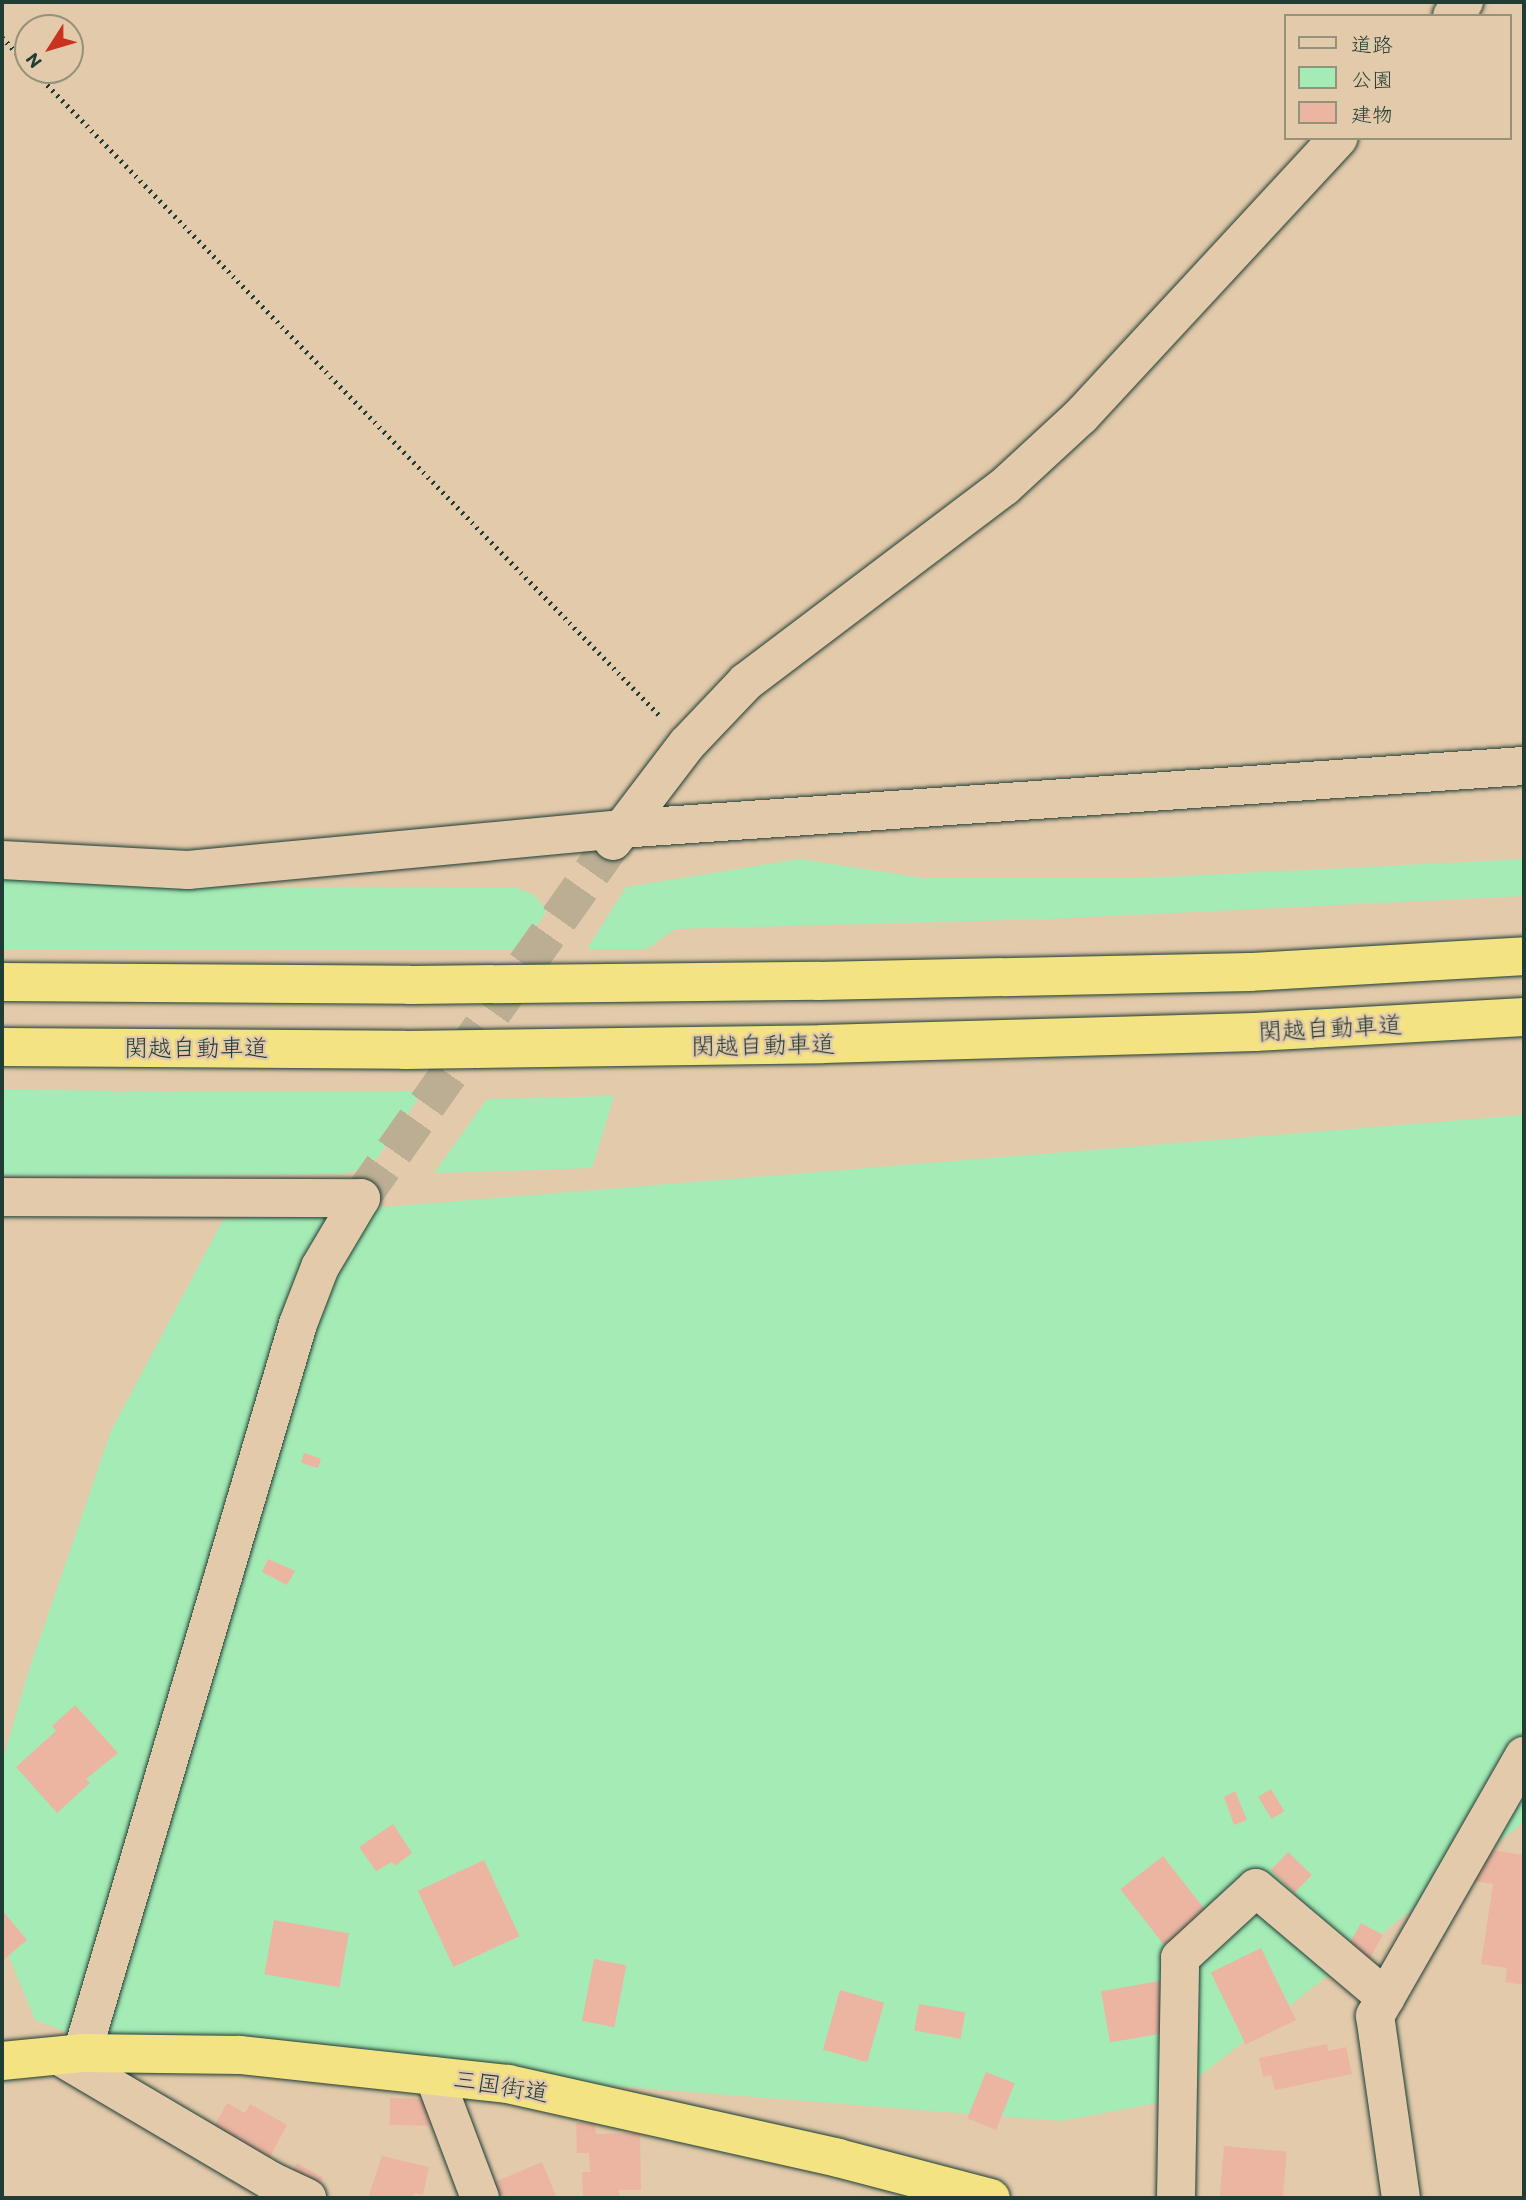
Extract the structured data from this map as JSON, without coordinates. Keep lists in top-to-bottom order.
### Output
{
  "streets": {
    "highway": ["関越自動車道", "三国街道"]
  },
  "legend": ["道路", "公園", "建物"],
  "north": "bottom left"
}
